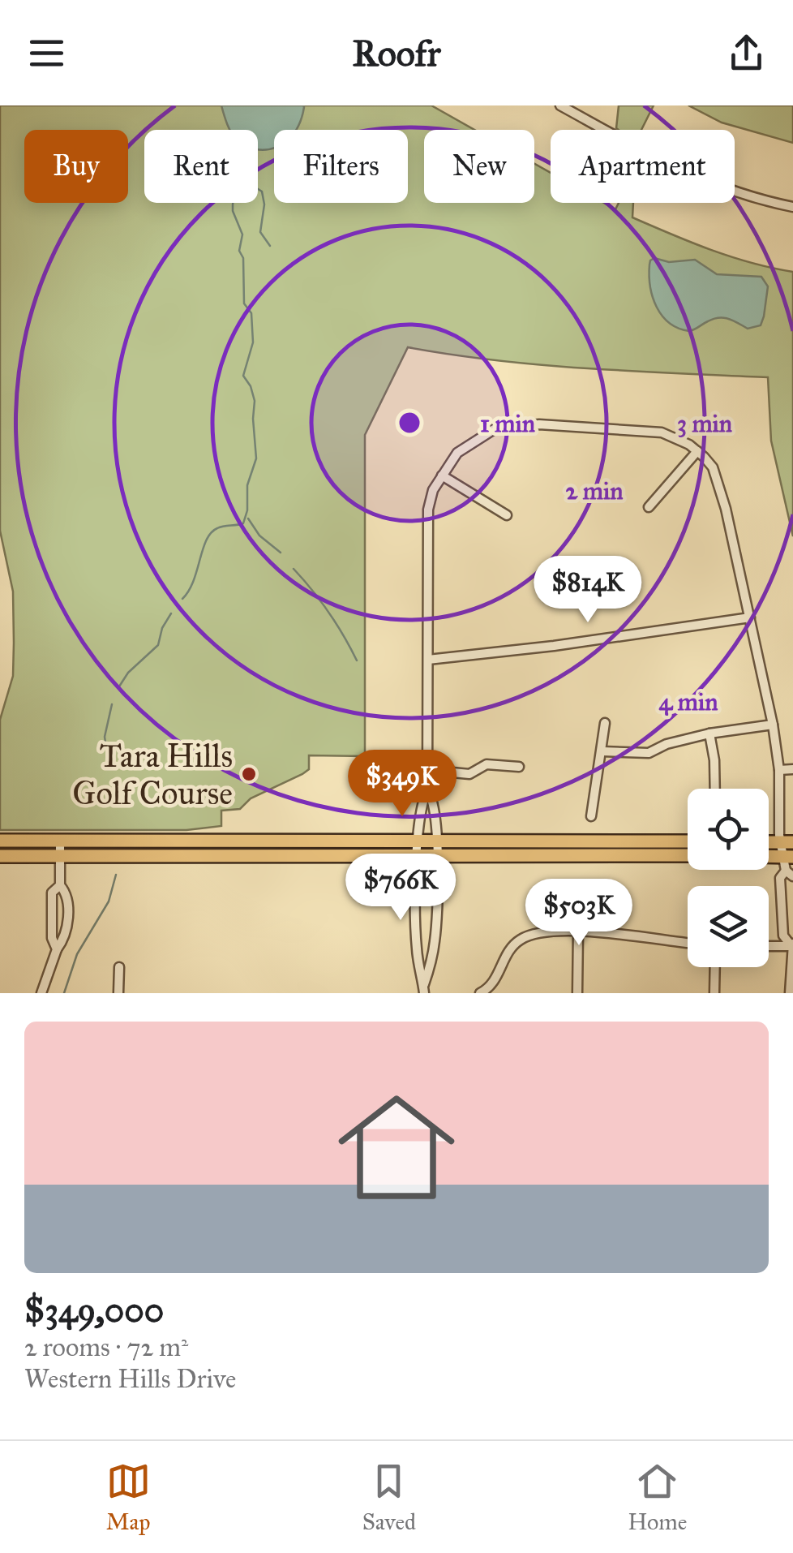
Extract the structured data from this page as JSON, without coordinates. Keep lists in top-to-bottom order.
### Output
{
  "places": ["Tara Hills Golf Course"],
  "page": {
    "header": "Roofr",
    "chip": [
      "Buy",
      "Rent",
      "Filters",
      "New",
      "Apartment"
    ],
    "price": [
      "$814K",
      "$349K",
      "$766K",
      "$503K"
    ],
    "list": [
      {
        "name": "$349,000",
        "note": "2 rooms · 72 m² · Western Hills Drive"
      }
    ],
    "tabs": ["Map", "Saved", "Home"]
  },
  "rings": [
    "1 min",
    "3 min",
    "2 min",
    "4 min"
  ]
}
